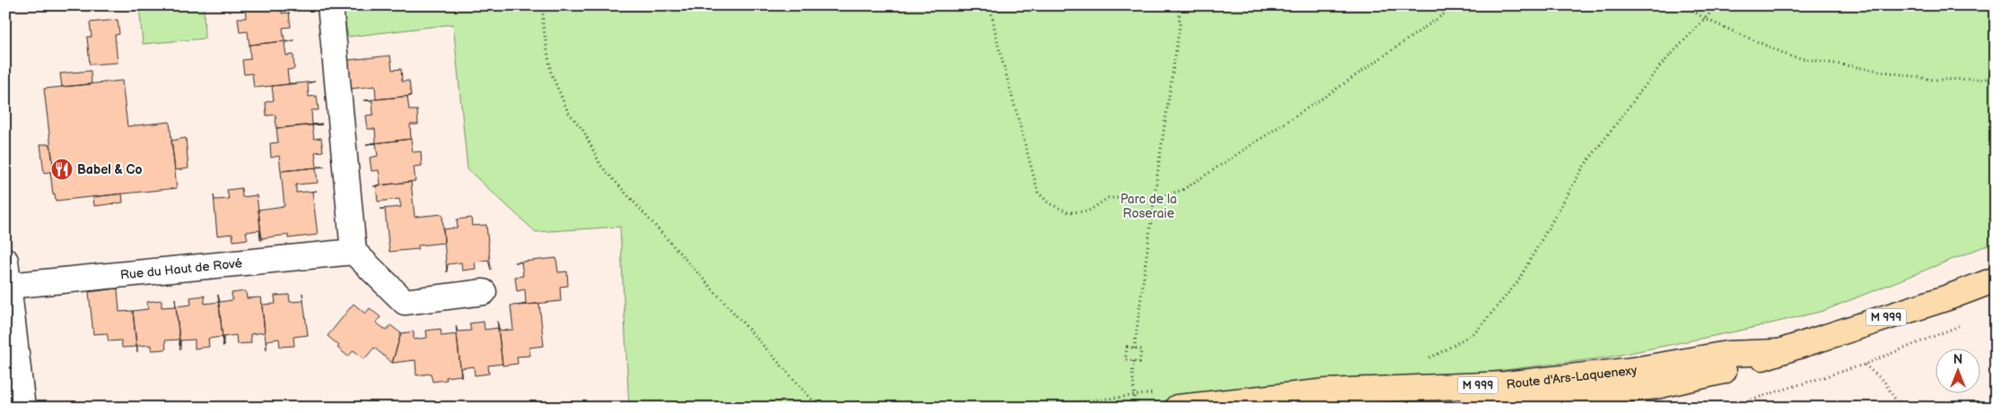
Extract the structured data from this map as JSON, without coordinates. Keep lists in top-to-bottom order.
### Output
{
  "streets": {
    "main road": ["M 999", "Route d'Ars-Laquenexy"],
    "street": ["Rue du Haut de Rové"]
  },
  "parks": ["Parc de la Roseraie"],
  "places": {
    "restaurant": ["Babel & Co"]
  },
  "north": "top"
}
